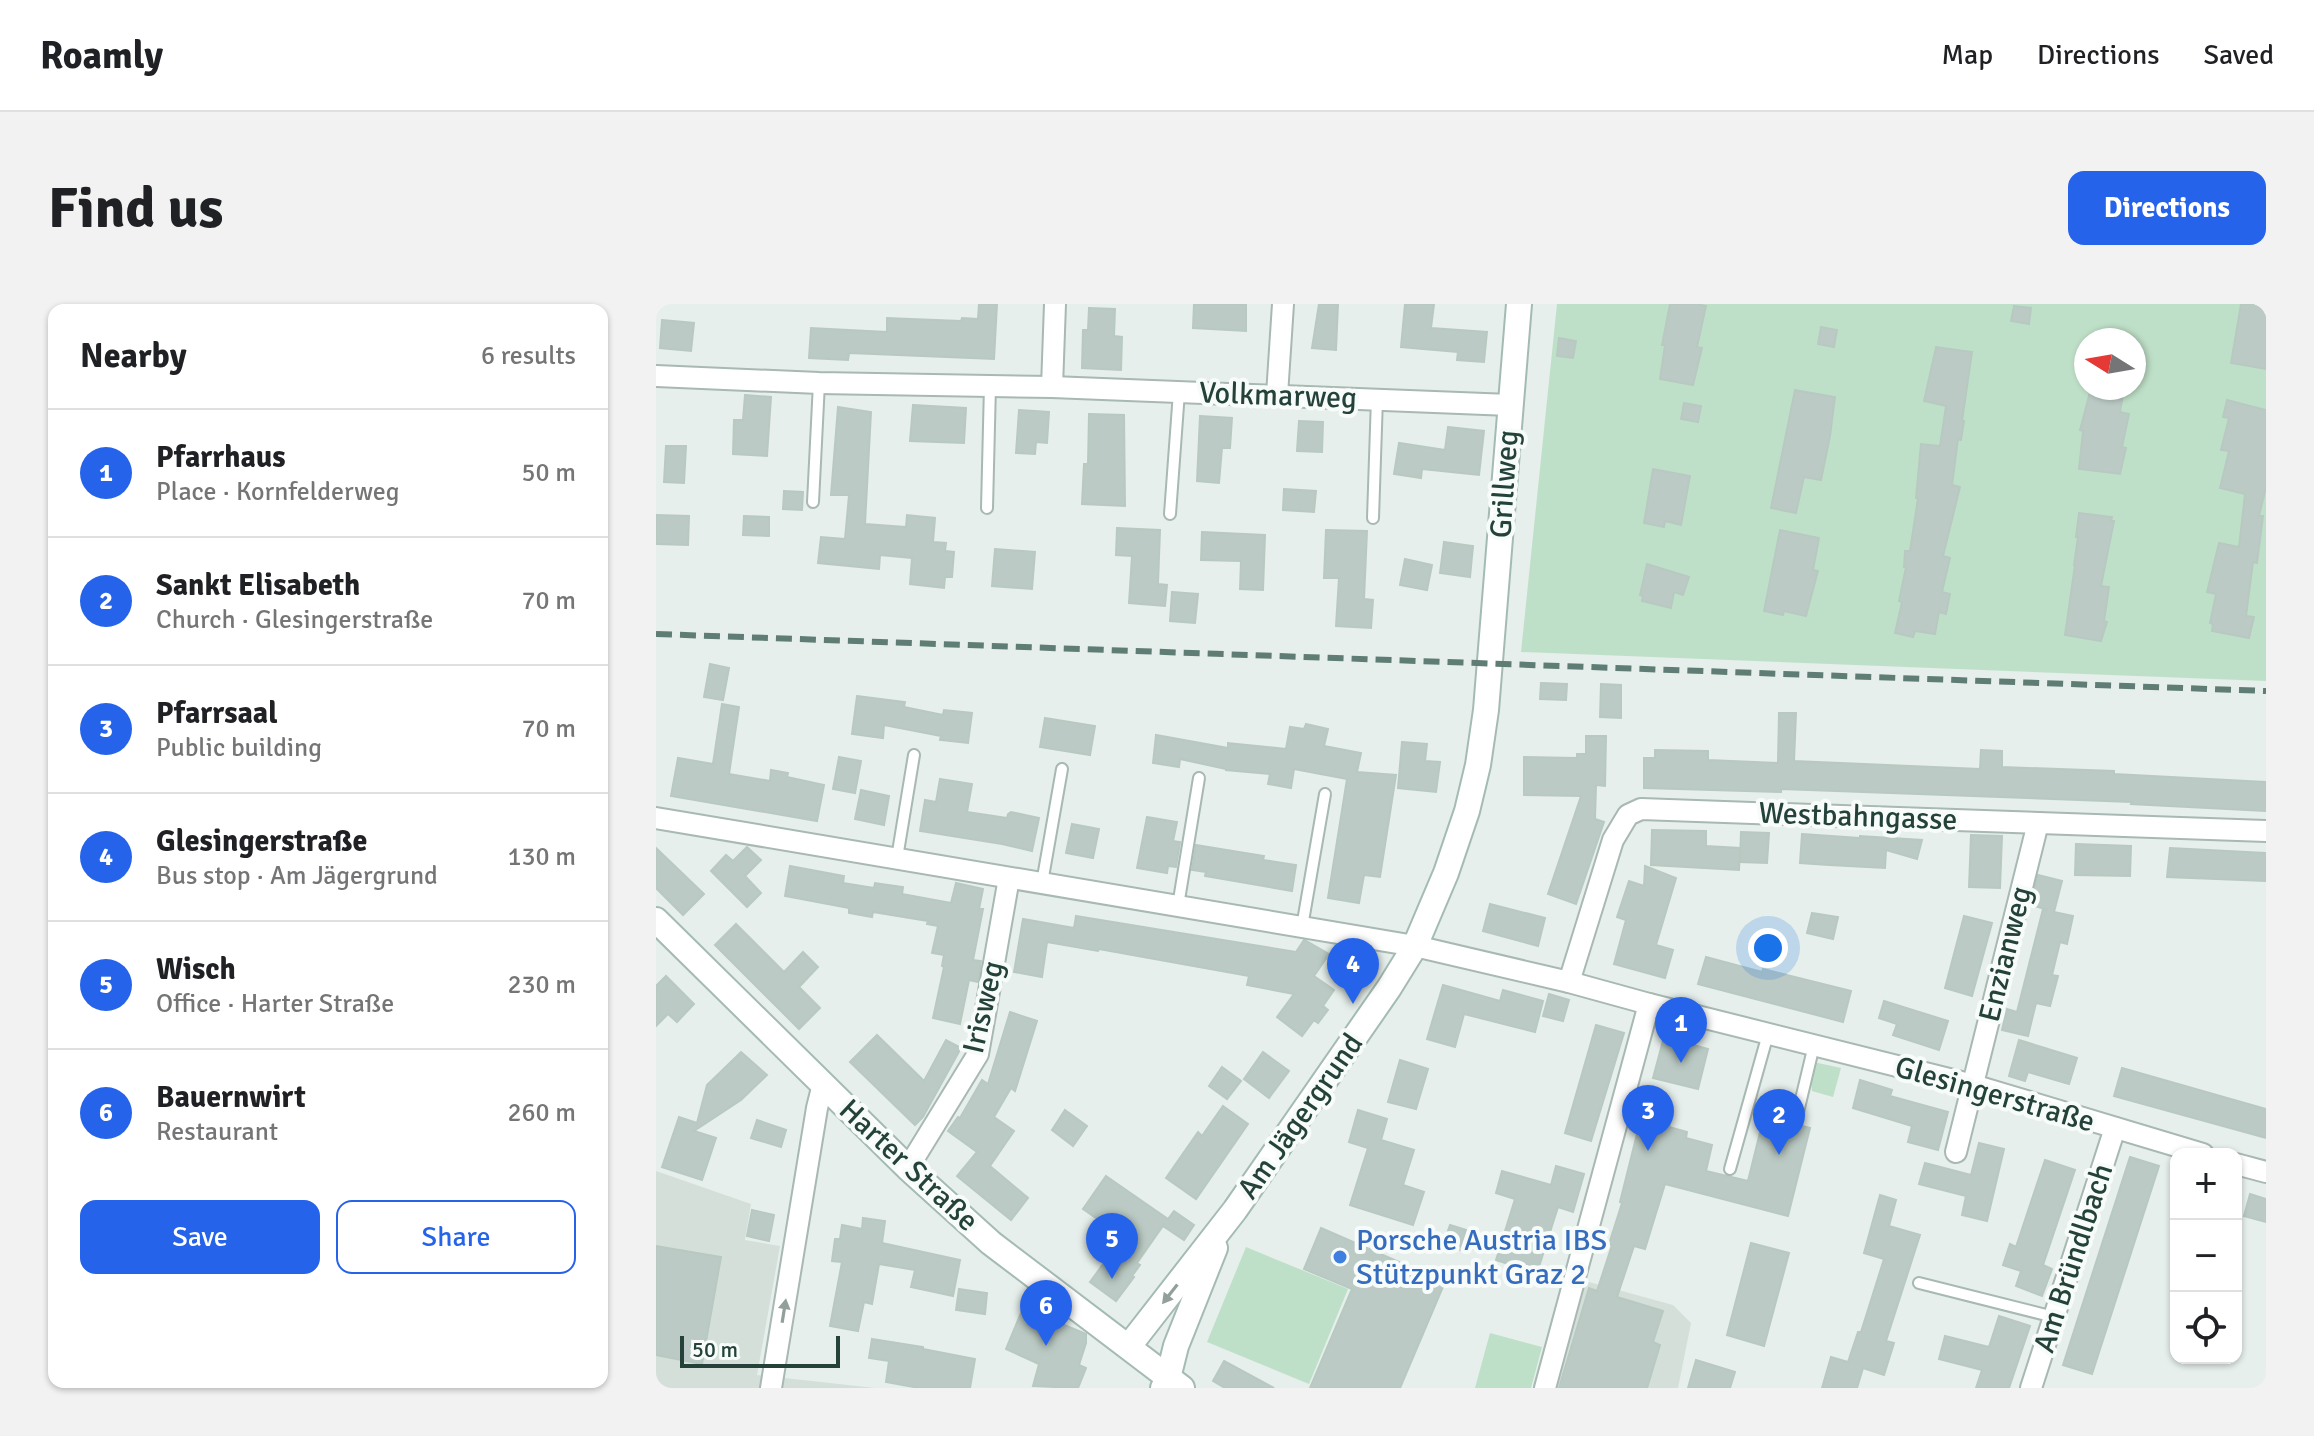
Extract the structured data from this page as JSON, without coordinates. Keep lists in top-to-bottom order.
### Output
{
  "streets": {
    "main road": ["Grillweg", "Am Jägergrund", "Harter Straße"],
    "street": [
      "Volkmarweg",
      "Westbahngasse",
      "Enzianweg",
      "Irisweg",
      "Glesingerstraße",
      "Am Bründlbach"
    ]
  },
  "crossings": [
    ["Volkmarweg", "Grillweg"],
    ["Grillweg", "Am Jägergrund"],
    ["Westbahngasse", "Enzianweg"],
    ["Westbahngasse", "Glesingerstraße"],
    ["Enzianweg", "Glesingerstraße"],
    ["Irisweg", "Glesingerstraße"],
    ["Irisweg", "Harter Straße"],
    ["Glesingerstraße", "Am Jägergrund"],
    ["Glesingerstraße", "Am Bründlbach"],
    ["Am Jägergrund", "Harter Straße"]
  ],
  "places": ["Porsche Austria IBS Stützpunkt Graz 2"],
  "scale_bar": "50 m",
  "north": "left",
  "page": {
    "header": "Roamly",
    "nav": ["Map", "Directions", "Saved"],
    "buttons": [
      "Directions",
      ["Save", "Share"]
    ],
    "title": "Find us",
    "heading": ["Nearby", "6 results"],
    "list": [
      {
        "mark": "1",
        "name": "Pfarrhaus",
        "note": "Place · Kornfelderweg",
        "value": "50 m"
      },
      {
        "mark": "2",
        "name": "Sankt Elisabeth",
        "note": "Church · Glesingerstraße",
        "value": "70 m"
      },
      {
        "mark": "3",
        "name": "Pfarrsaal",
        "note": "Public building",
        "value": "70 m"
      },
      {
        "mark": "4",
        "name": "Glesingerstraße",
        "note": "Bus stop · Am Jägergrund",
        "value": "130 m"
      },
      {
        "mark": "5",
        "name": "Wisch",
        "note": "Office · Harter Straße",
        "value": "230 m"
      },
      {
        "mark": "6",
        "name": "Bauernwirt",
        "note": "Restaurant",
        "value": "260 m"
      }
    ],
    "pins": [
      "4",
      "1",
      "3",
      "2",
      "5",
      "6"
    ],
    "map_buttons": ["+", "−"],
    "scale": "50 m"
  }
}
